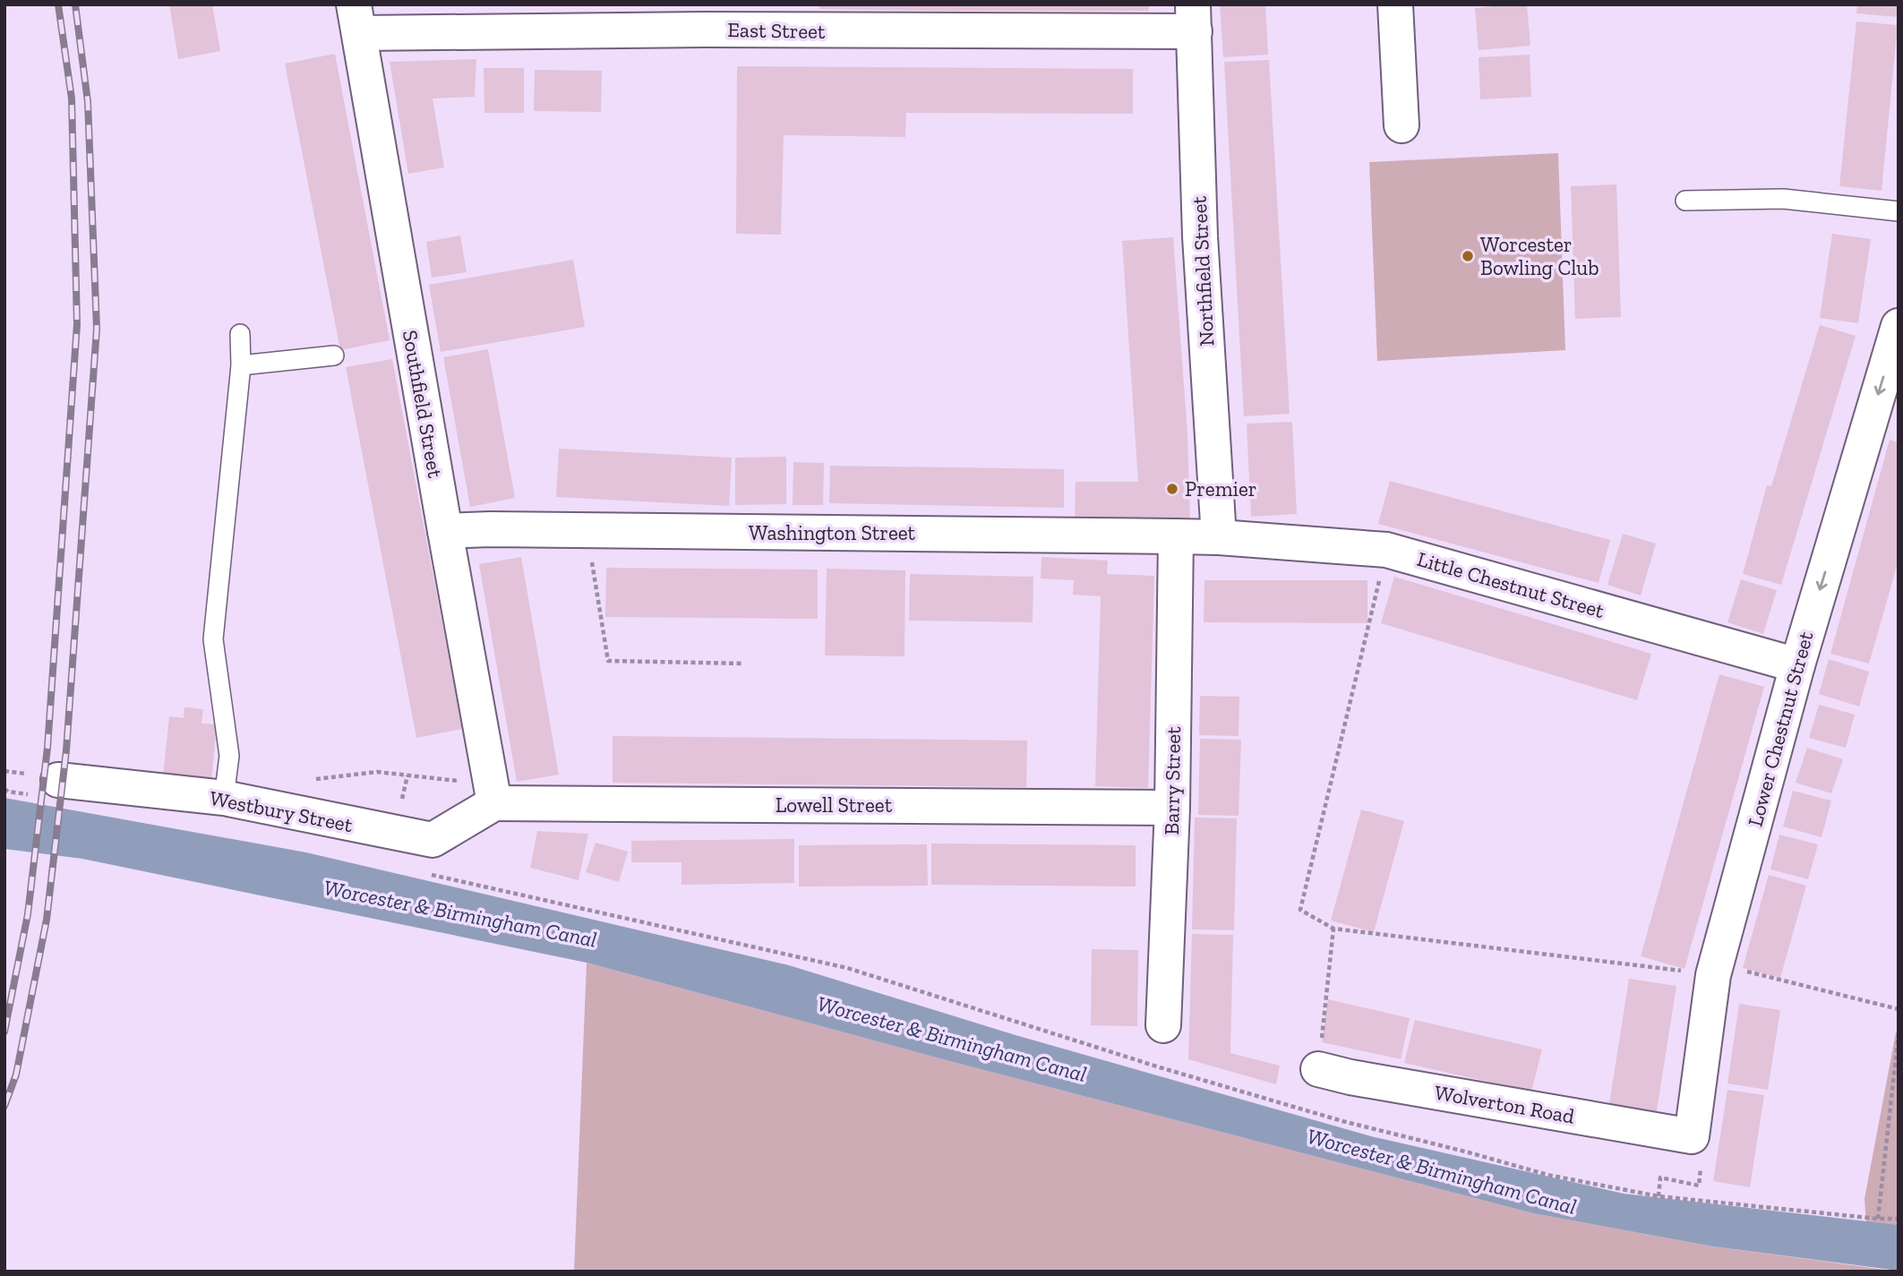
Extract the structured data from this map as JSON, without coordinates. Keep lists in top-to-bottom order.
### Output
{
  "streets": {
    "street": [
      "East Street",
      "Northfield Street",
      "Southfield Street",
      "Washington Street",
      "Little Chestnut Street",
      "Lower Chestnut Street",
      "Barry Street",
      "Lowell Street",
      "Westbury Street",
      "Wolverton Road"
    ]
  },
  "crossings": [
    ["East Street", "Northfield Street"],
    ["East Street", "Southfield Street"],
    ["Northfield Street", "Washington Street"],
    ["Northfield Street", "Little Chestnut Street"],
    ["Southfield Street", "Washington Street"],
    ["Southfield Street", "Lowell Street"],
    ["Southfield Street", "Westbury Street"],
    ["Washington Street", "Little Chestnut Street"],
    ["Washington Street", "Barry Street"],
    ["Little Chestnut Street", "Lower Chestnut Street"],
    ["Lower Chestnut Street", "Wolverton Road"],
    ["Barry Street", "Lowell Street"],
    ["Lowell Street", "Westbury Street"]
  ],
  "one_way": ["Lower Chestnut Street"],
  "water": ["Worcester & Birmingham Canal"],
  "places": ["Worcester Bowling Club", "Premier"]
}
